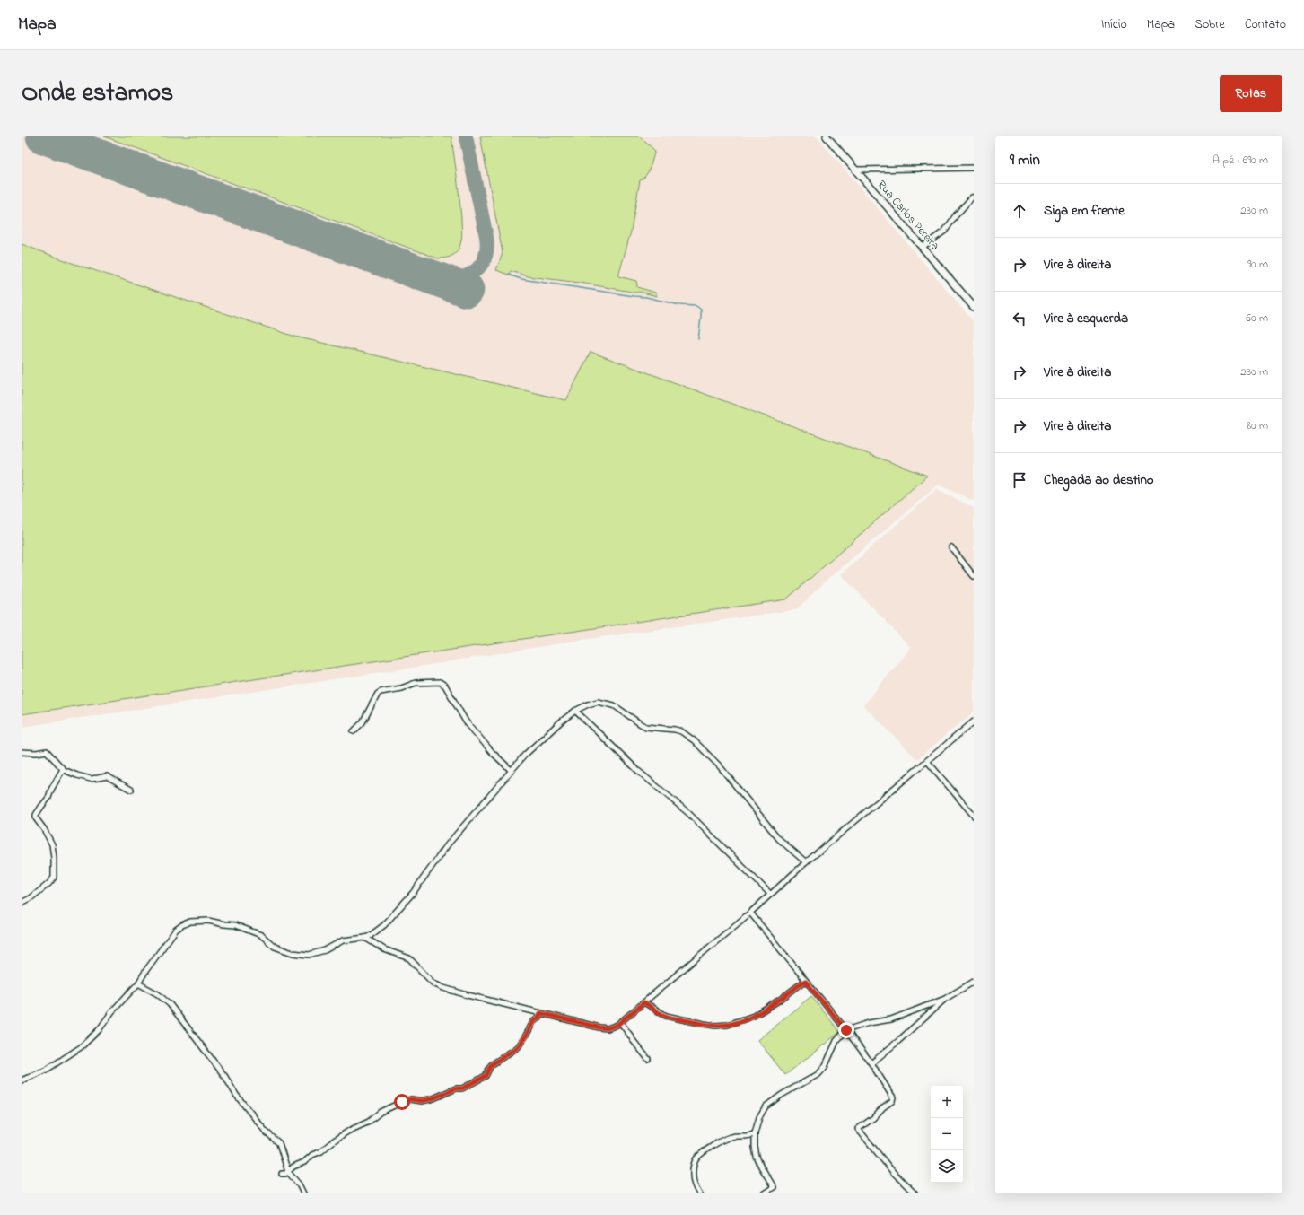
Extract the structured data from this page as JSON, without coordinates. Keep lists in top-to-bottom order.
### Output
{
  "streets": {
    "main road": ["Rua Carlos Pereira"]
  },
  "page": {
    "header": "Mapa",
    "nav": [
      "Início",
      "Mapa",
      "Sobre",
      "Contato"
    ],
    "title": "Onde estamos",
    "buttons": "Rotas",
    "heading": ["9 min", "A pé · 690 m"],
    "list": [
      ["Siga em frente", "230 m"],
      ["Vire à direita", "90 m"],
      ["Vire à esquerda", "60 m"],
      ["Vire à direita", "230 m"],
      ["Vire à direita", "80 m"],
      "Chegada ao destino"
    ],
    "map_buttons": ["+", "−"]
  }
}
